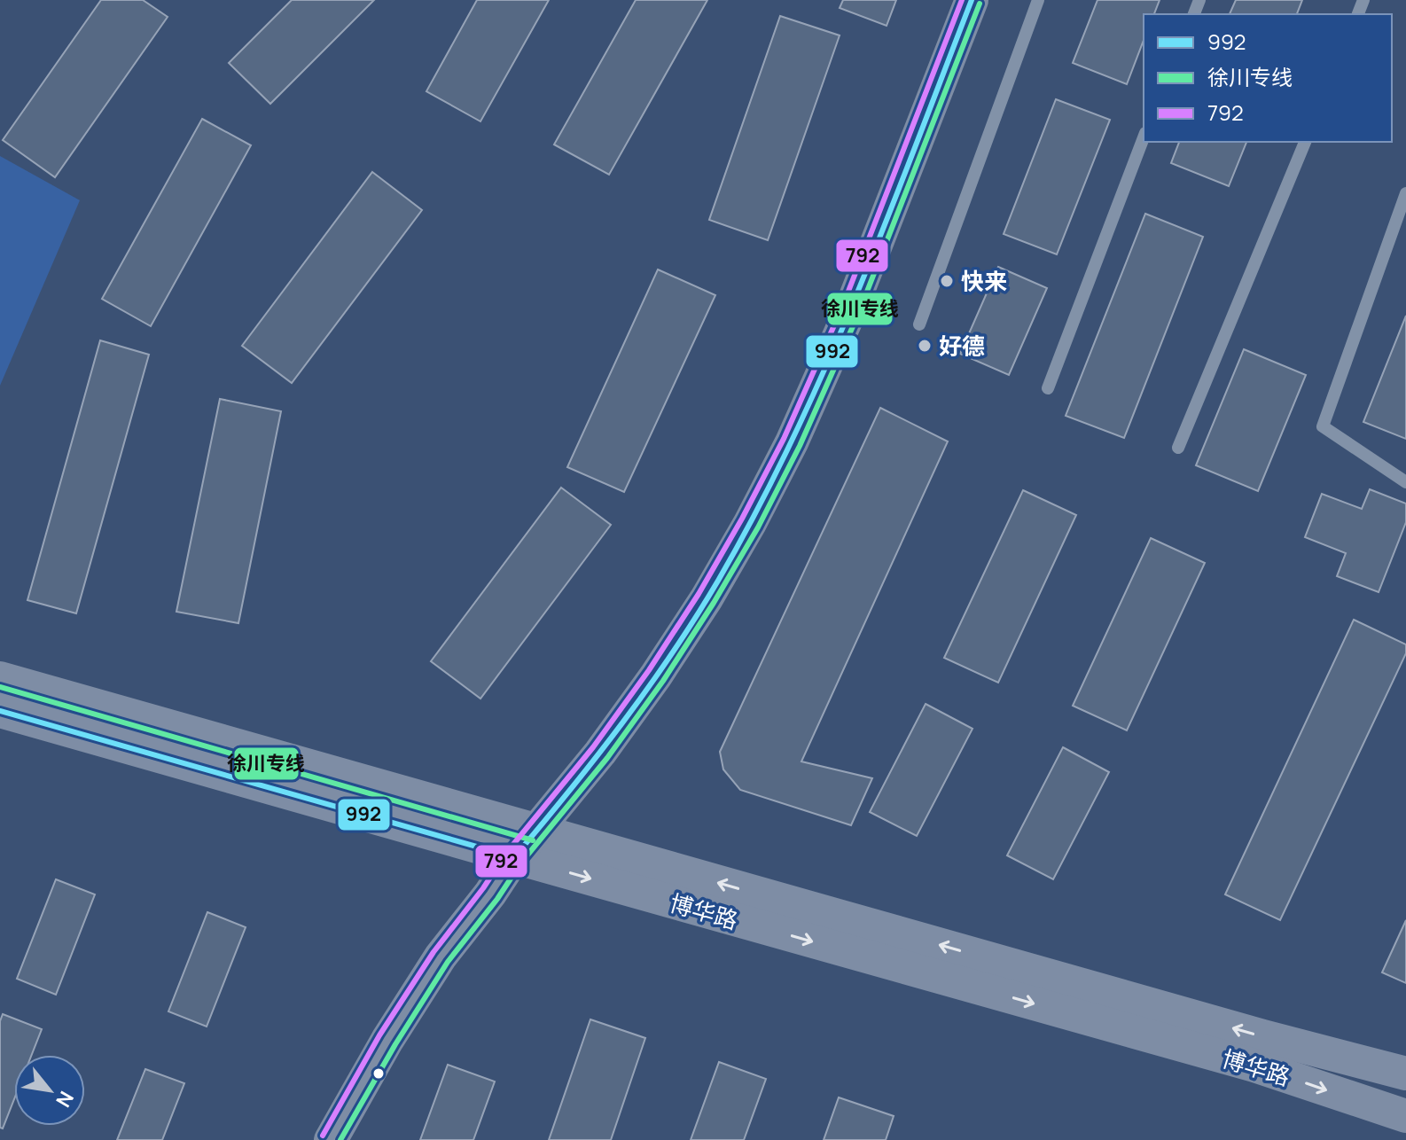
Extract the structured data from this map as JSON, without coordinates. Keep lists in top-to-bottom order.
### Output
{
  "streets": {
    "street": ["博华路"]
  },
  "places": ["快来", "好德"],
  "lines": ["transit line 992", "transit line 792", "transit line 徐川专线"],
  "legend": ["992", "徐川专线", "792"],
  "north": "bottom right"
}
